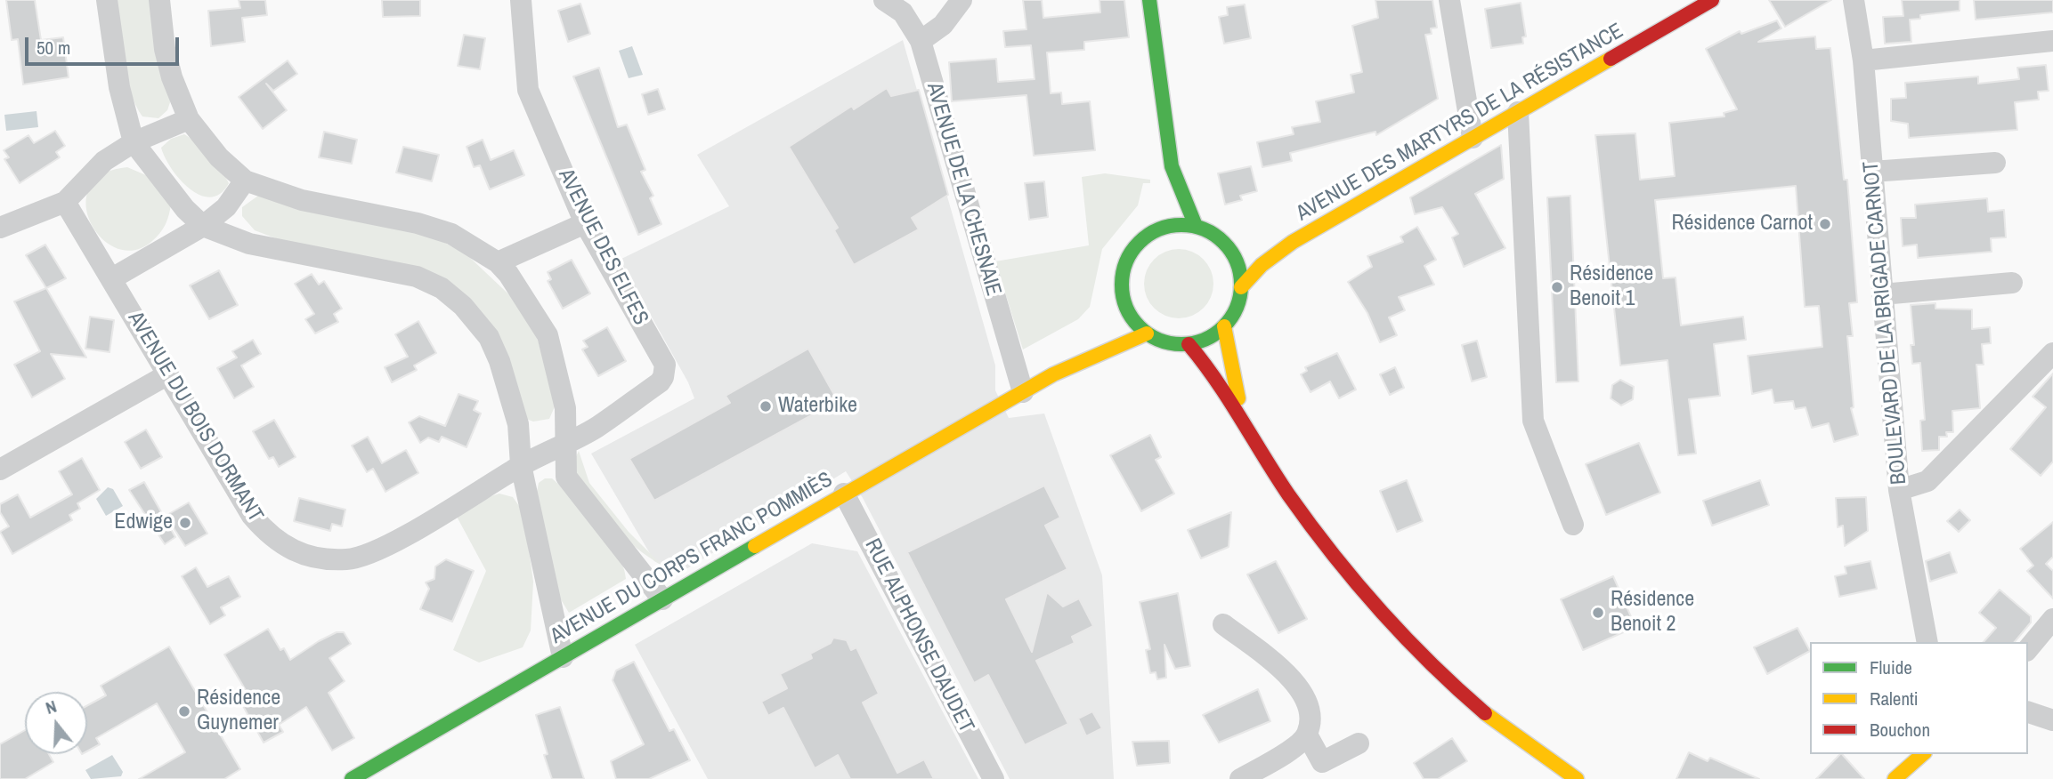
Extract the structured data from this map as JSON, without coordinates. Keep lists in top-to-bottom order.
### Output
{
  "streets": {
    "main road": ["AVENUE DES MARTYRS DE LA RÉSISTANCE", "AVENUE DU CORPS FRANC POMMIÈS"],
    "street": [
      "AVENUE DE LA CHESNAIE",
      "AVENUE DES ELFES",
      "BOULEVARD DE LA BRIGADE CARNOT",
      "AVENUE DU BOIS DORMANT",
      "RUE ALPHONSE DAUDET"
    ]
  },
  "crossings": [
    ["AVENUE DES MARTYRS DE LA RÉSISTANCE", "AVENUE DU CORPS FRANC POMMIÈS"],
    ["AVENUE DE LA CHESNAIE", "AVENUE DU CORPS FRANC POMMIÈS"],
    ["AVENUE DES ELFES", "AVENUE DU BOIS DORMANT"],
    ["AVENUE DU CORPS FRANC POMMIÈS", "RUE ALPHONSE DAUDET"]
  ],
  "places": [
    "Résidence Carnot",
    "Résidence Benoit 1",
    "Waterbike",
    "Edwige",
    "Résidence Benoit 2",
    "Résidence Guynemer"
  ],
  "legend": ["Fluide", "Ralenti", "Bouchon"],
  "scale_bar": "50 m",
  "north": "top"
}
